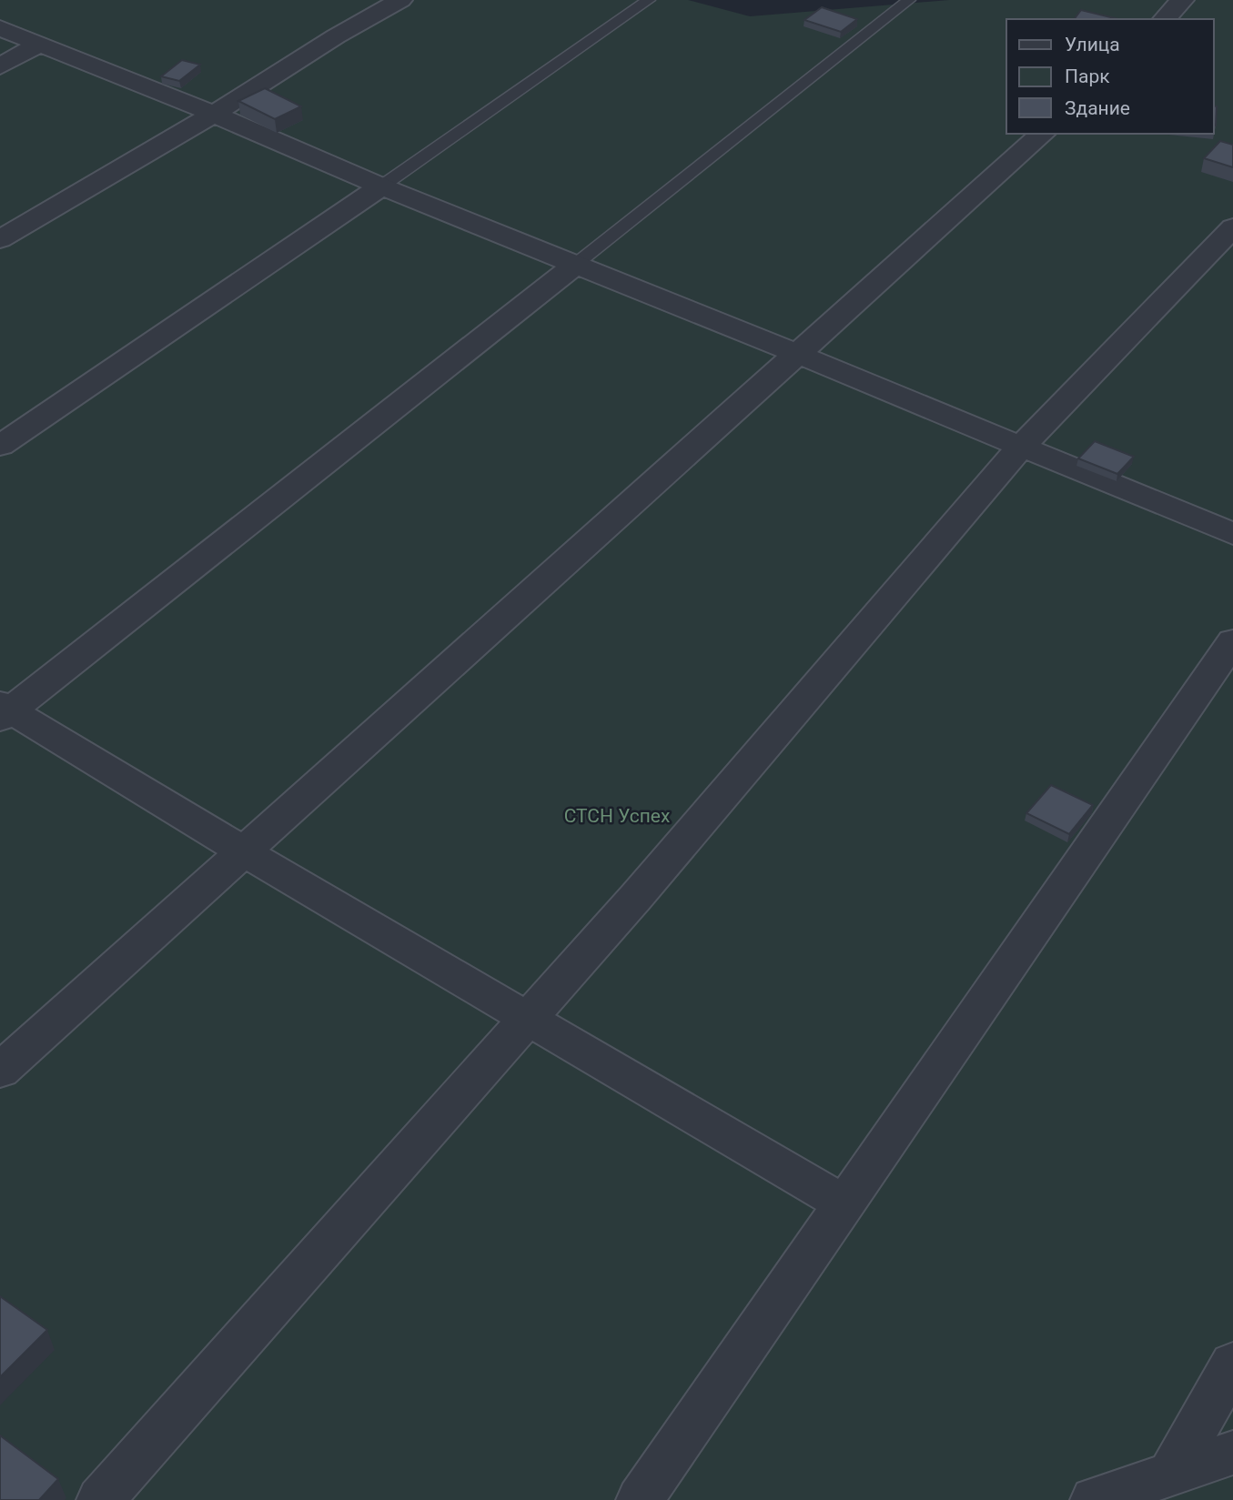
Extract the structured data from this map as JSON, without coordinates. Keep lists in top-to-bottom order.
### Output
{
  "parks": ["СТСН Успех"],
  "legend": ["Улица", "Парк", "Здание"]
}
